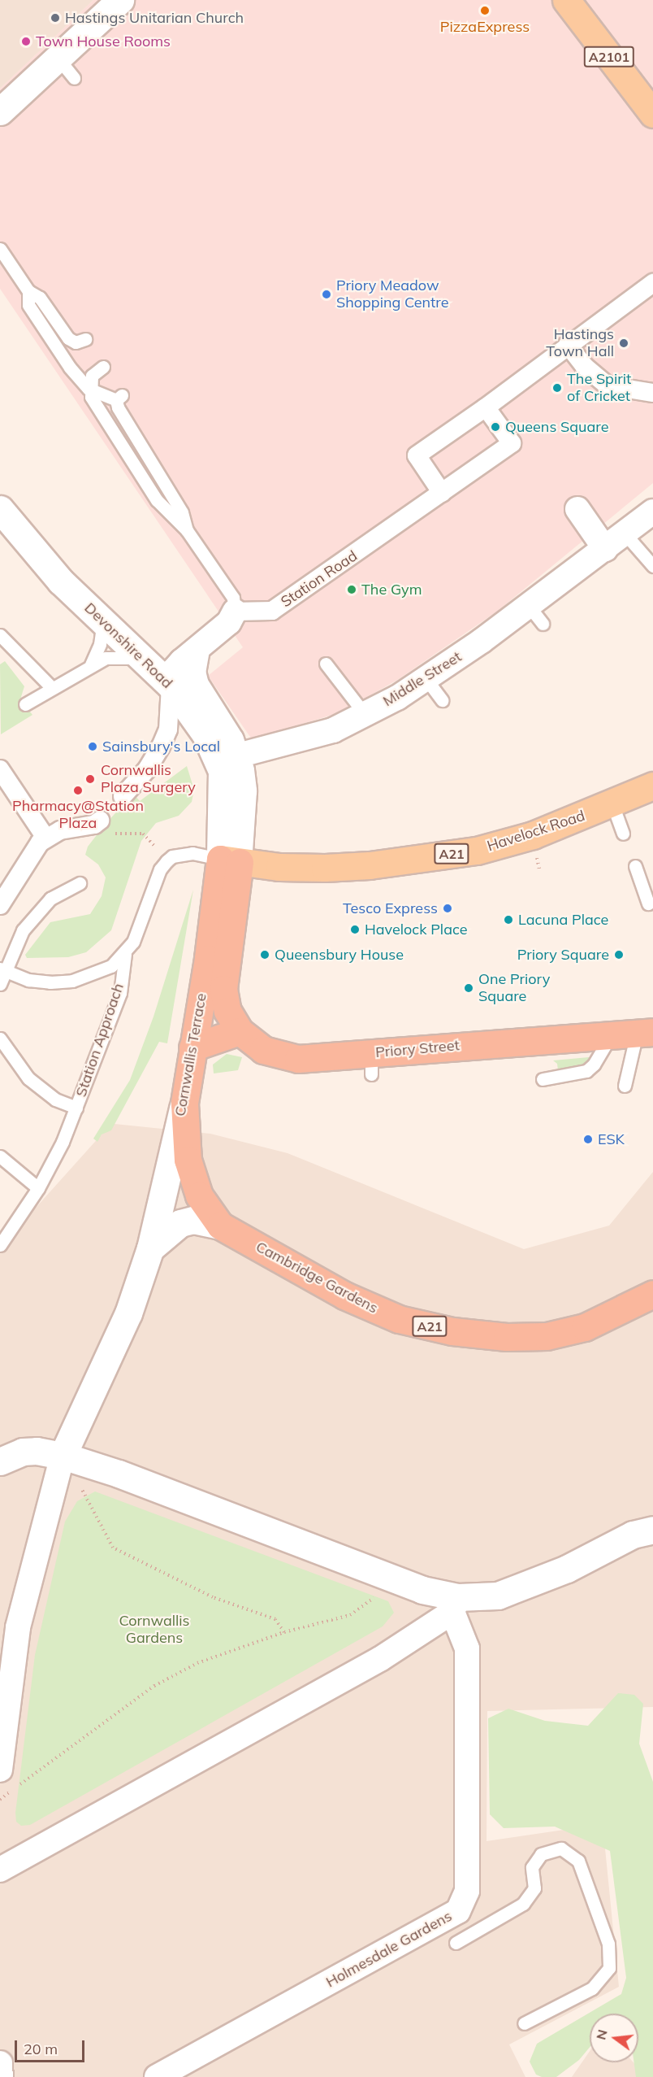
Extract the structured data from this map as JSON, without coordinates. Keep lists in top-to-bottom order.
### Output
{
  "streets": {
    "highway": [
      "A21",
      "Priory Street",
      "Cornwallis Terrace",
      "Cambridge Gardens"
    ],
    "main road": ["A2101", "Havelock Road"],
    "street": [
      "Station Road",
      "Devonshire Road",
      "Middle Street",
      "Holmesdale Gardens"
    ],
    "lane": ["Station Approach"]
  },
  "crossings": [
    ["Devonshire Road", "Middle Street"],
    ["Devonshire Road", "Havelock Road"],
    ["Devonshire Road", "Cornwallis Terrace"],
    ["Havelock Road", "Cornwallis Terrace"],
    ["Priory Street", "Cornwallis Terrace"],
    ["Cornwallis Terrace", "Cambridge Gardens"]
  ],
  "parks": ["Cornwallis Gardens"],
  "places": [
    "PizzaExpress",
    "Hastings Unitarian Church",
    "Town House Rooms",
    "Priory Meadow Shopping Centre",
    "Hastings Town Hall",
    "The Spirit of Cricket",
    "Queens Square",
    "The Gym",
    "Sainsbury's Local",
    "Cornwallis Plaza Surgery",
    "Pharmacy@Station Plaza",
    "Tesco Express",
    "Lacuna Place",
    "Havelock Place",
    "Queensbury House",
    "Priory Square",
    "One Priory Square",
    "ESK"
  ],
  "scale_bar": "20 m",
  "north": "left"
}
